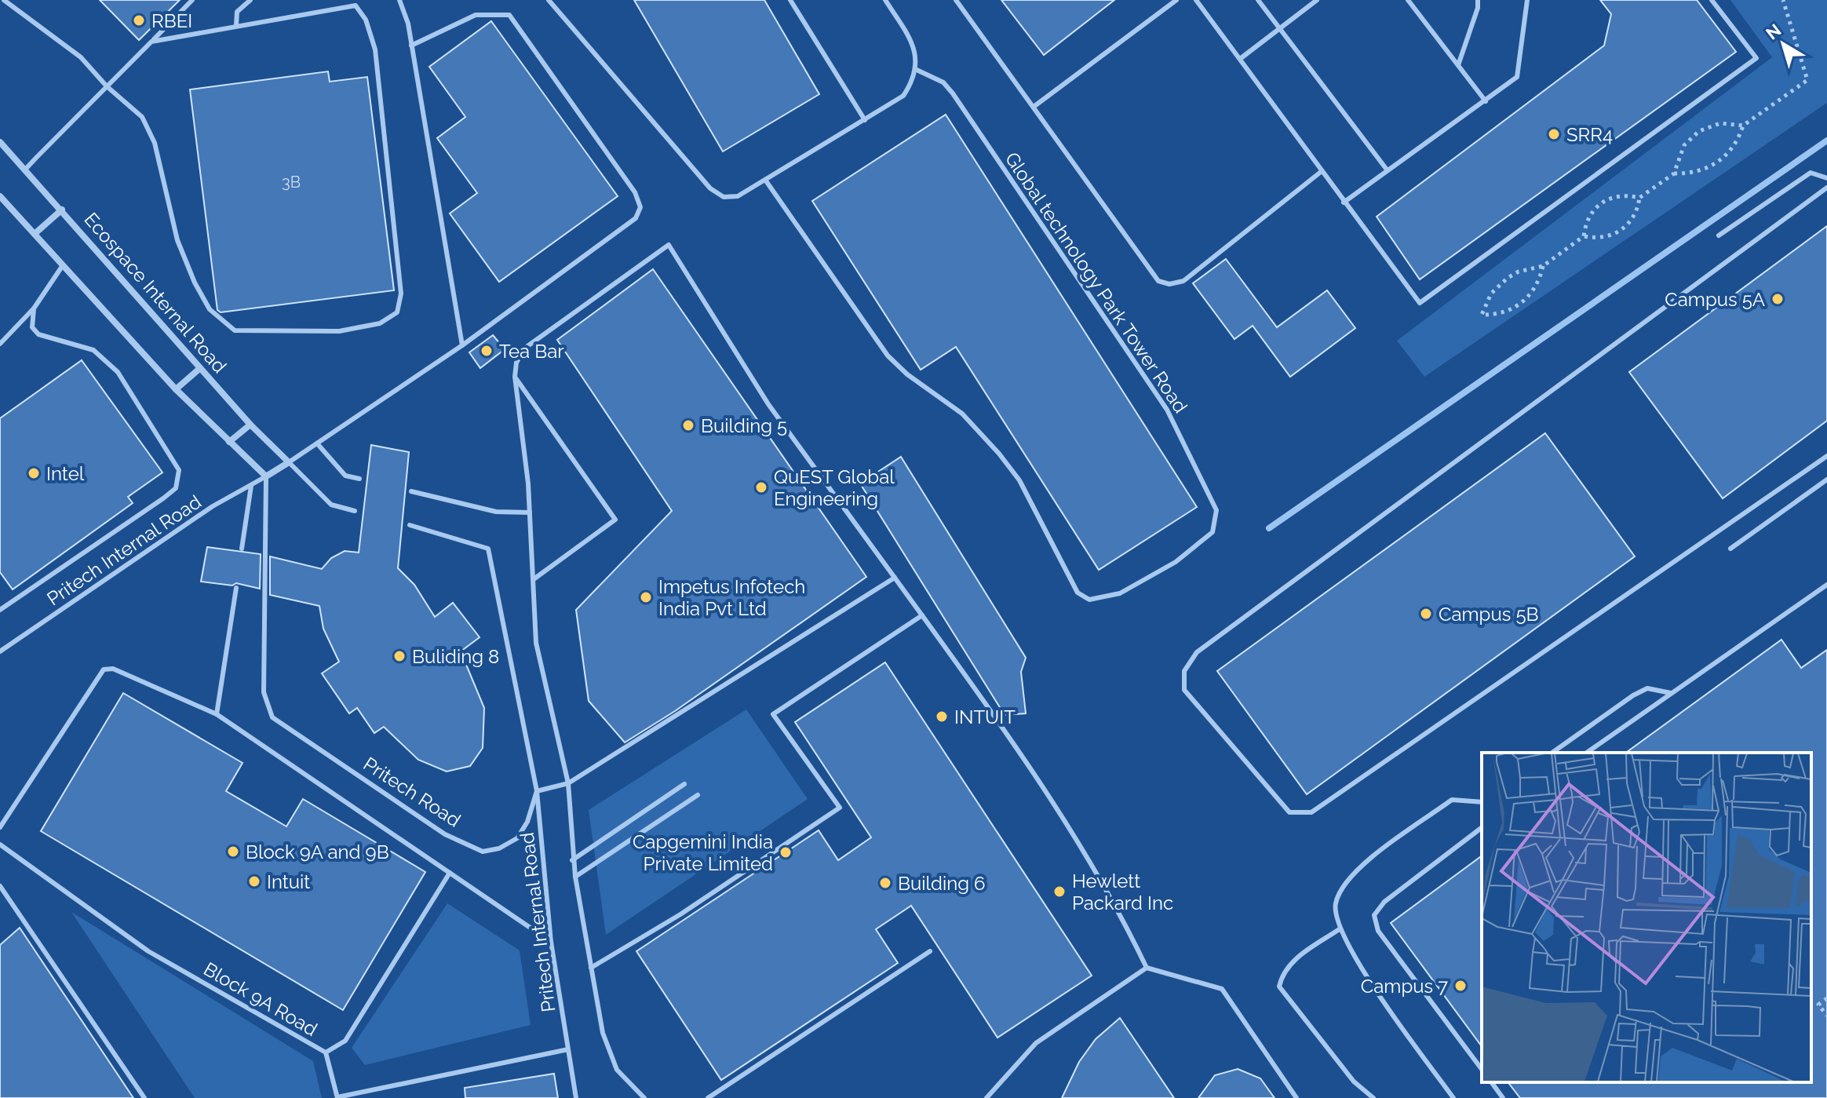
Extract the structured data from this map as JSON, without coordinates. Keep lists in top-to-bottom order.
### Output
{
  "streets": {
    "street": ["Ecospace Internal Road"],
    "lane": [
      "Global technology Park Tower Road",
      "Pritech Internal Road",
      "Pritech Road",
      "Block 9A Road"
    ]
  },
  "crossings": [
    ["Pritech Internal Road", "Pritech Road"]
  ],
  "places": [
    "RBEI",
    "SRR4",
    "Campus 5A",
    "Tea Bar",
    "Building 5",
    "Intel",
    "QuEST Global Engineering",
    "Impetus Infotech India Pvt Ltd",
    "Campus 5B",
    "Buliding 8",
    "INTUIT",
    "Block 9A and 9B",
    "Capgemini India Private Limited",
    "Intuit",
    "Building 6",
    "Hewlett Packard Inc",
    "Campus 7"
  ],
  "house_numbers": ["3B"],
  "north": "top left"
}
